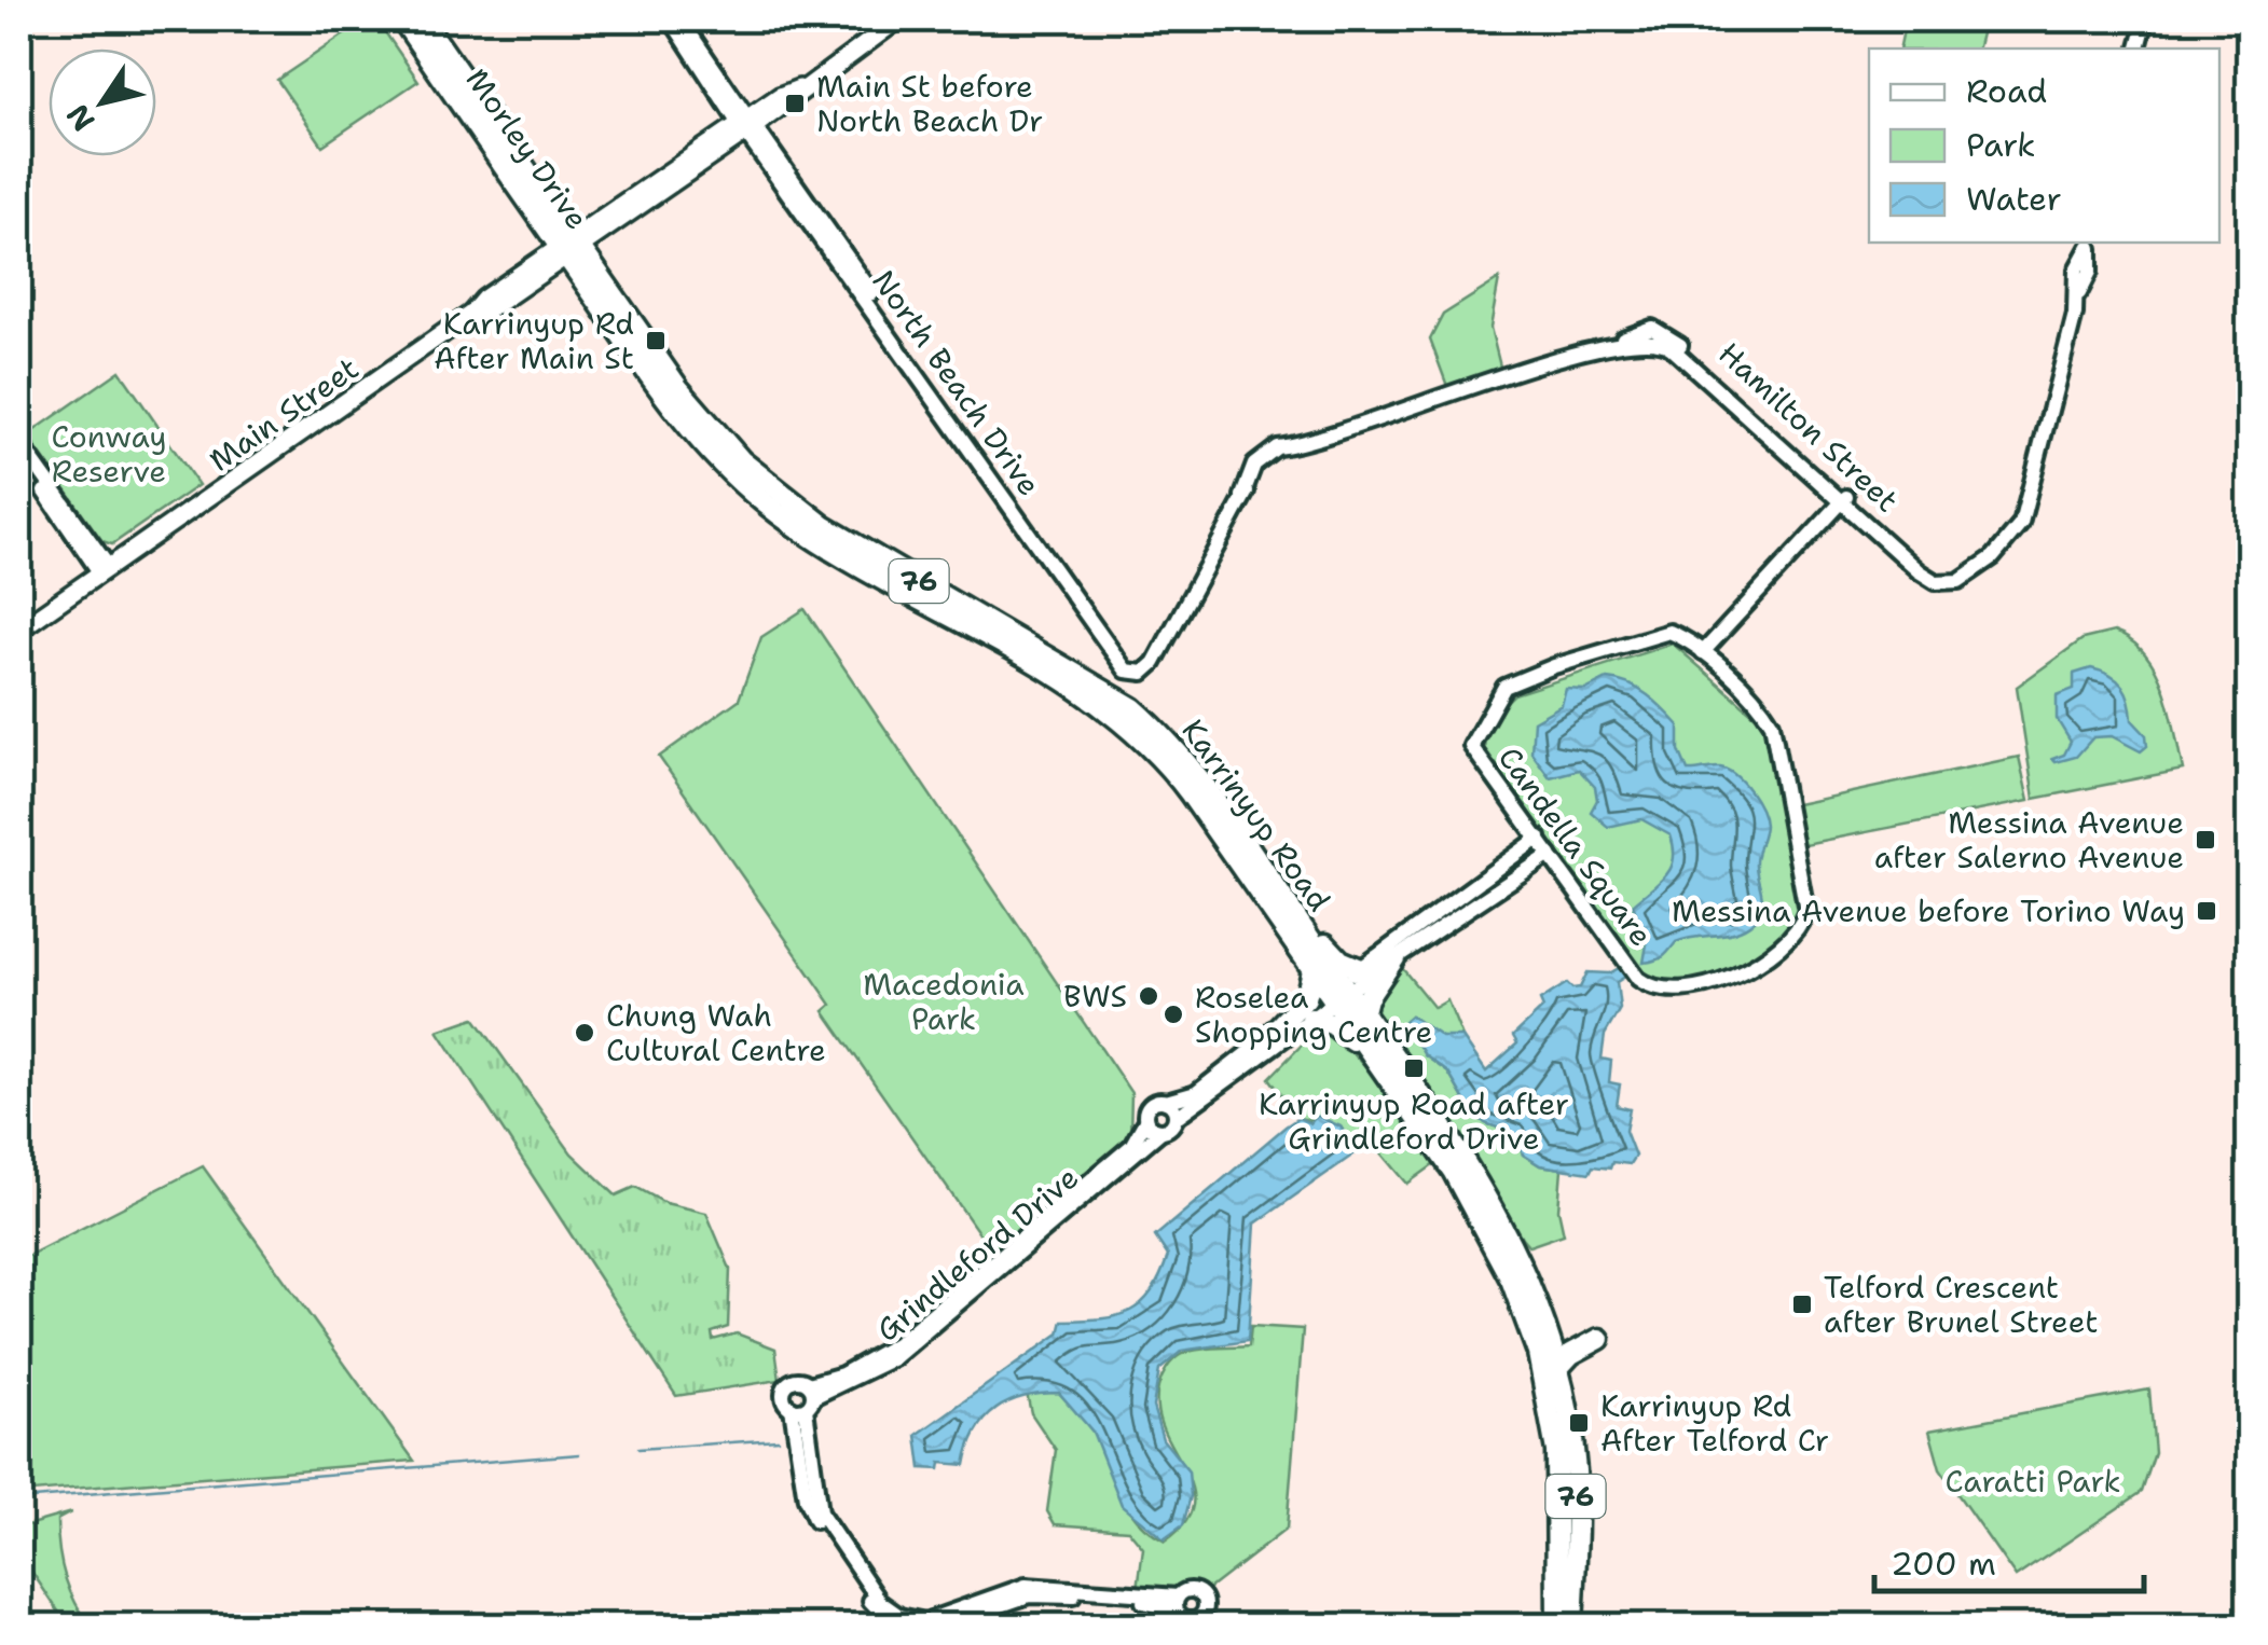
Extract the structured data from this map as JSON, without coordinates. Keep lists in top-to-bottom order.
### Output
{
  "streets": {
    "highway": ["Morley Drive", "76", "Karrinyup Road"],
    "main road": ["Main Street"],
    "street": [
      "North Beach Drive",
      "Hamilton Street",
      "Candella Square",
      "Grindleford Drive"
    ]
  },
  "crossings": [
    ["Morley Drive", "Main Street"],
    ["Morley Drive", "Karrinyup Road"],
    ["North Beach Drive", "Main Street"],
    ["North Beach Drive", "Hamilton Street"],
    ["Main Street", "Karrinyup Road"]
  ],
  "parks": ["Conway Reserve", "Macedonia Park", "Caratti Park"],
  "places": {
    "transit": [
      "Main St before North Beach Dr",
      "Karrinyup Rd After Main St",
      "Messina Avenue after Salerno Avenue",
      "Messina Avenue before Torino Way",
      "Karrinyup Road after Grindleford Drive",
      "Telford Crescent after Brunel Street",
      "Karrinyup Rd After Telford Cr"
    ],
    "other": ["BWS", "Roselea Shopping Centre", "Chung Wah Cultural Centre"]
  },
  "legend": ["Road", "Park", "Water"],
  "scale_bar": "200 m",
  "north": "bottom left"
}
